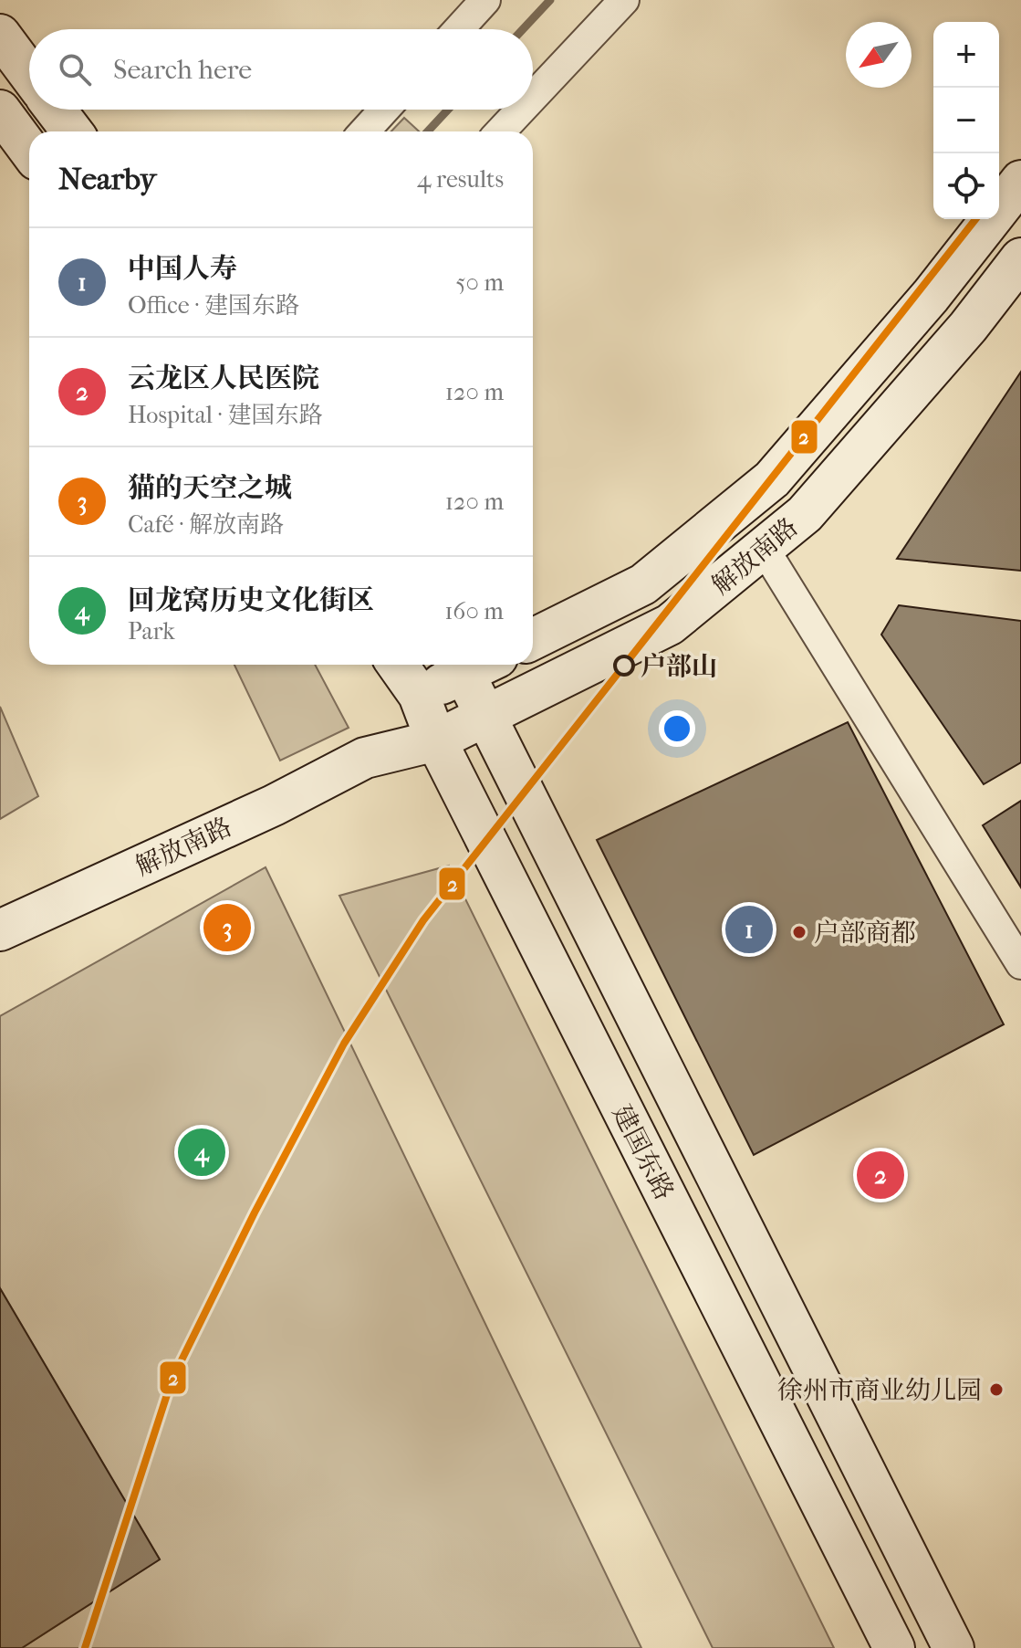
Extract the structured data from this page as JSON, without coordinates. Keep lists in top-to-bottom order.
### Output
{
  "streets": {
    "main road": ["解放南路", "建国东路"]
  },
  "crossings": [
    ["解放南路", "建国东路"]
  ],
  "places": ["户部山", "户部商都", "徐州市商业幼儿园"],
  "lines": ["transit line 2"],
  "north": "bottom left",
  "page": {
    "map_buttons": ["+", "−"],
    "search": "Search here",
    "heading": ["Nearby", "4 results"],
    "list": [
      {
        "mark": "1",
        "name": "中国人寿",
        "note": "Office · 建国东路",
        "value": "50 m"
      },
      {
        "mark": "2",
        "name": "云龙区人民医院",
        "note": "Hospital · 建国东路",
        "value": "120 m"
      },
      {
        "mark": "3",
        "name": "猫的天空之城",
        "note": "Café · 解放南路",
        "value": "120 m"
      },
      {
        "mark": "4",
        "name": "回龙窝历史文化街区",
        "note": "Park",
        "value": "160 m"
      }
    ],
    "pins": [
      "3",
      "1",
      "4",
      "2"
    ]
  }
}
